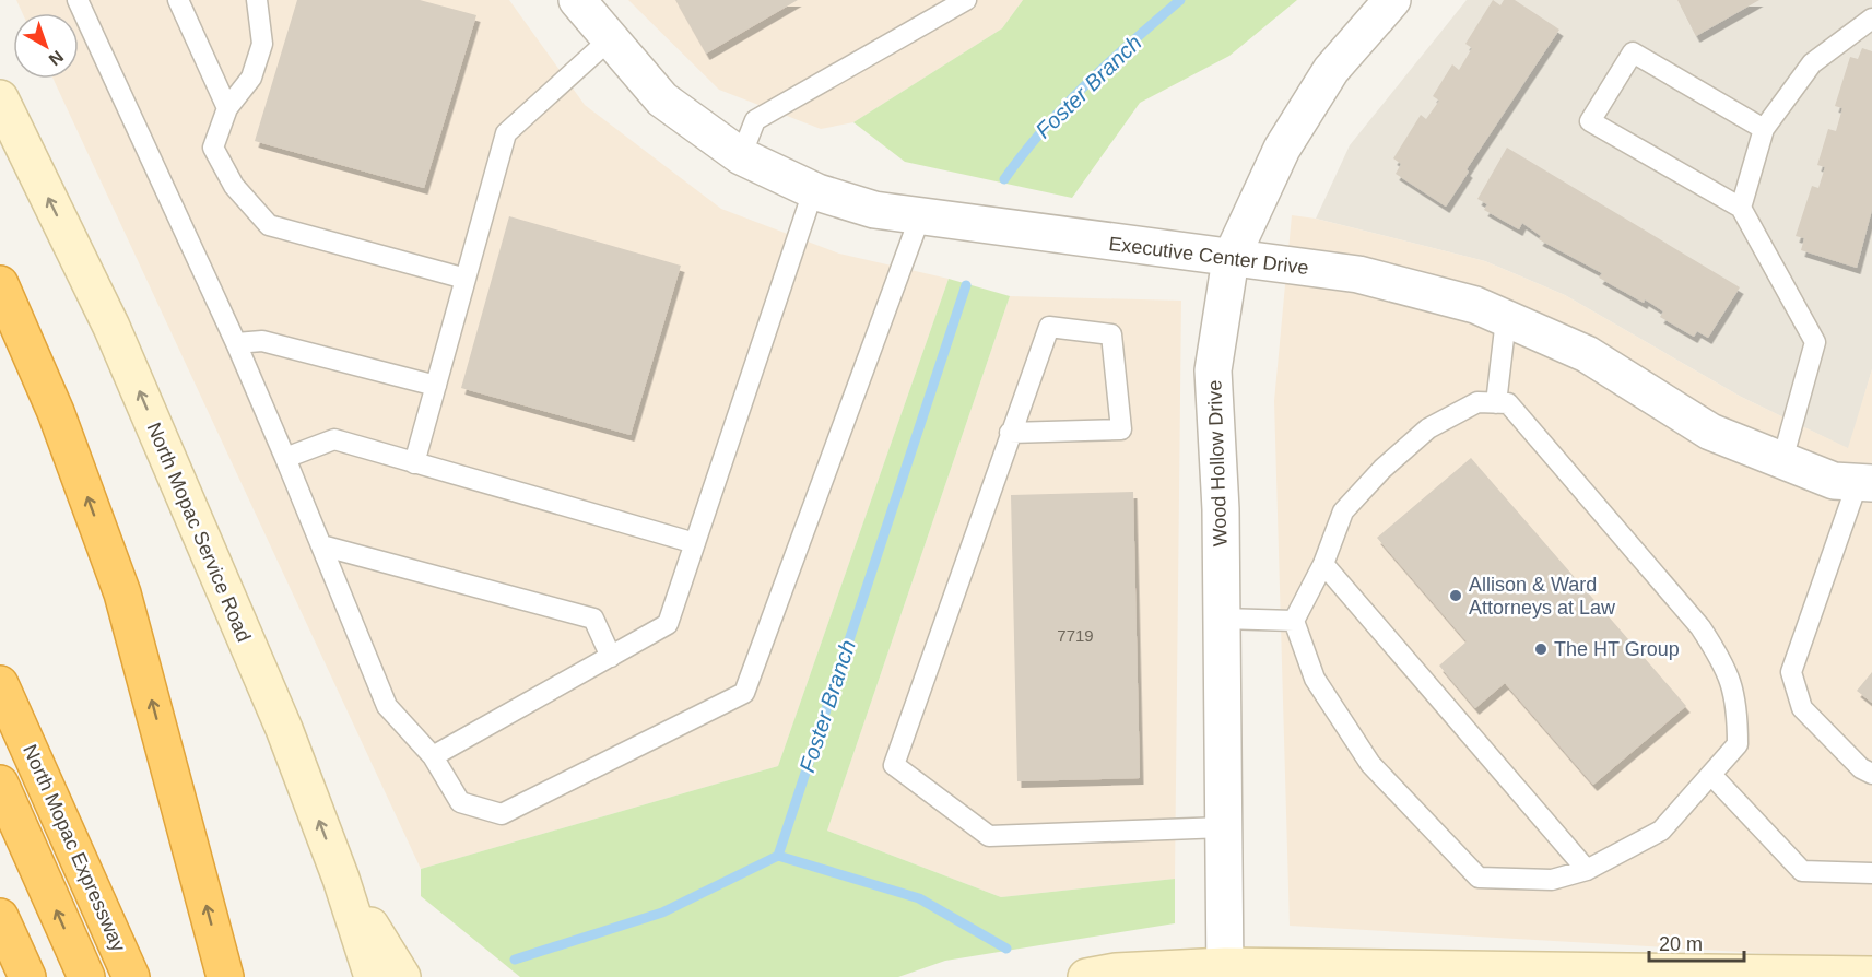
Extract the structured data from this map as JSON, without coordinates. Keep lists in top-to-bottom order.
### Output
{
  "streets": {
    "highway": ["North Mopac Expressway"],
    "main road": ["North Mopac Service Road"],
    "street": ["Executive Center Drive", "Wood Hollow Drive"]
  },
  "crossings": [
    ["Executive Center Drive", "Wood Hollow Drive"]
  ],
  "one_way": ["North Mopac Service Road"],
  "water": ["Foster Branch"],
  "places": ["Allison & Ward Attorneys at Law", "The HT Group"],
  "house_numbers": ["7719"],
  "scale_bar": "20 m",
  "north": "bottom right"
}
